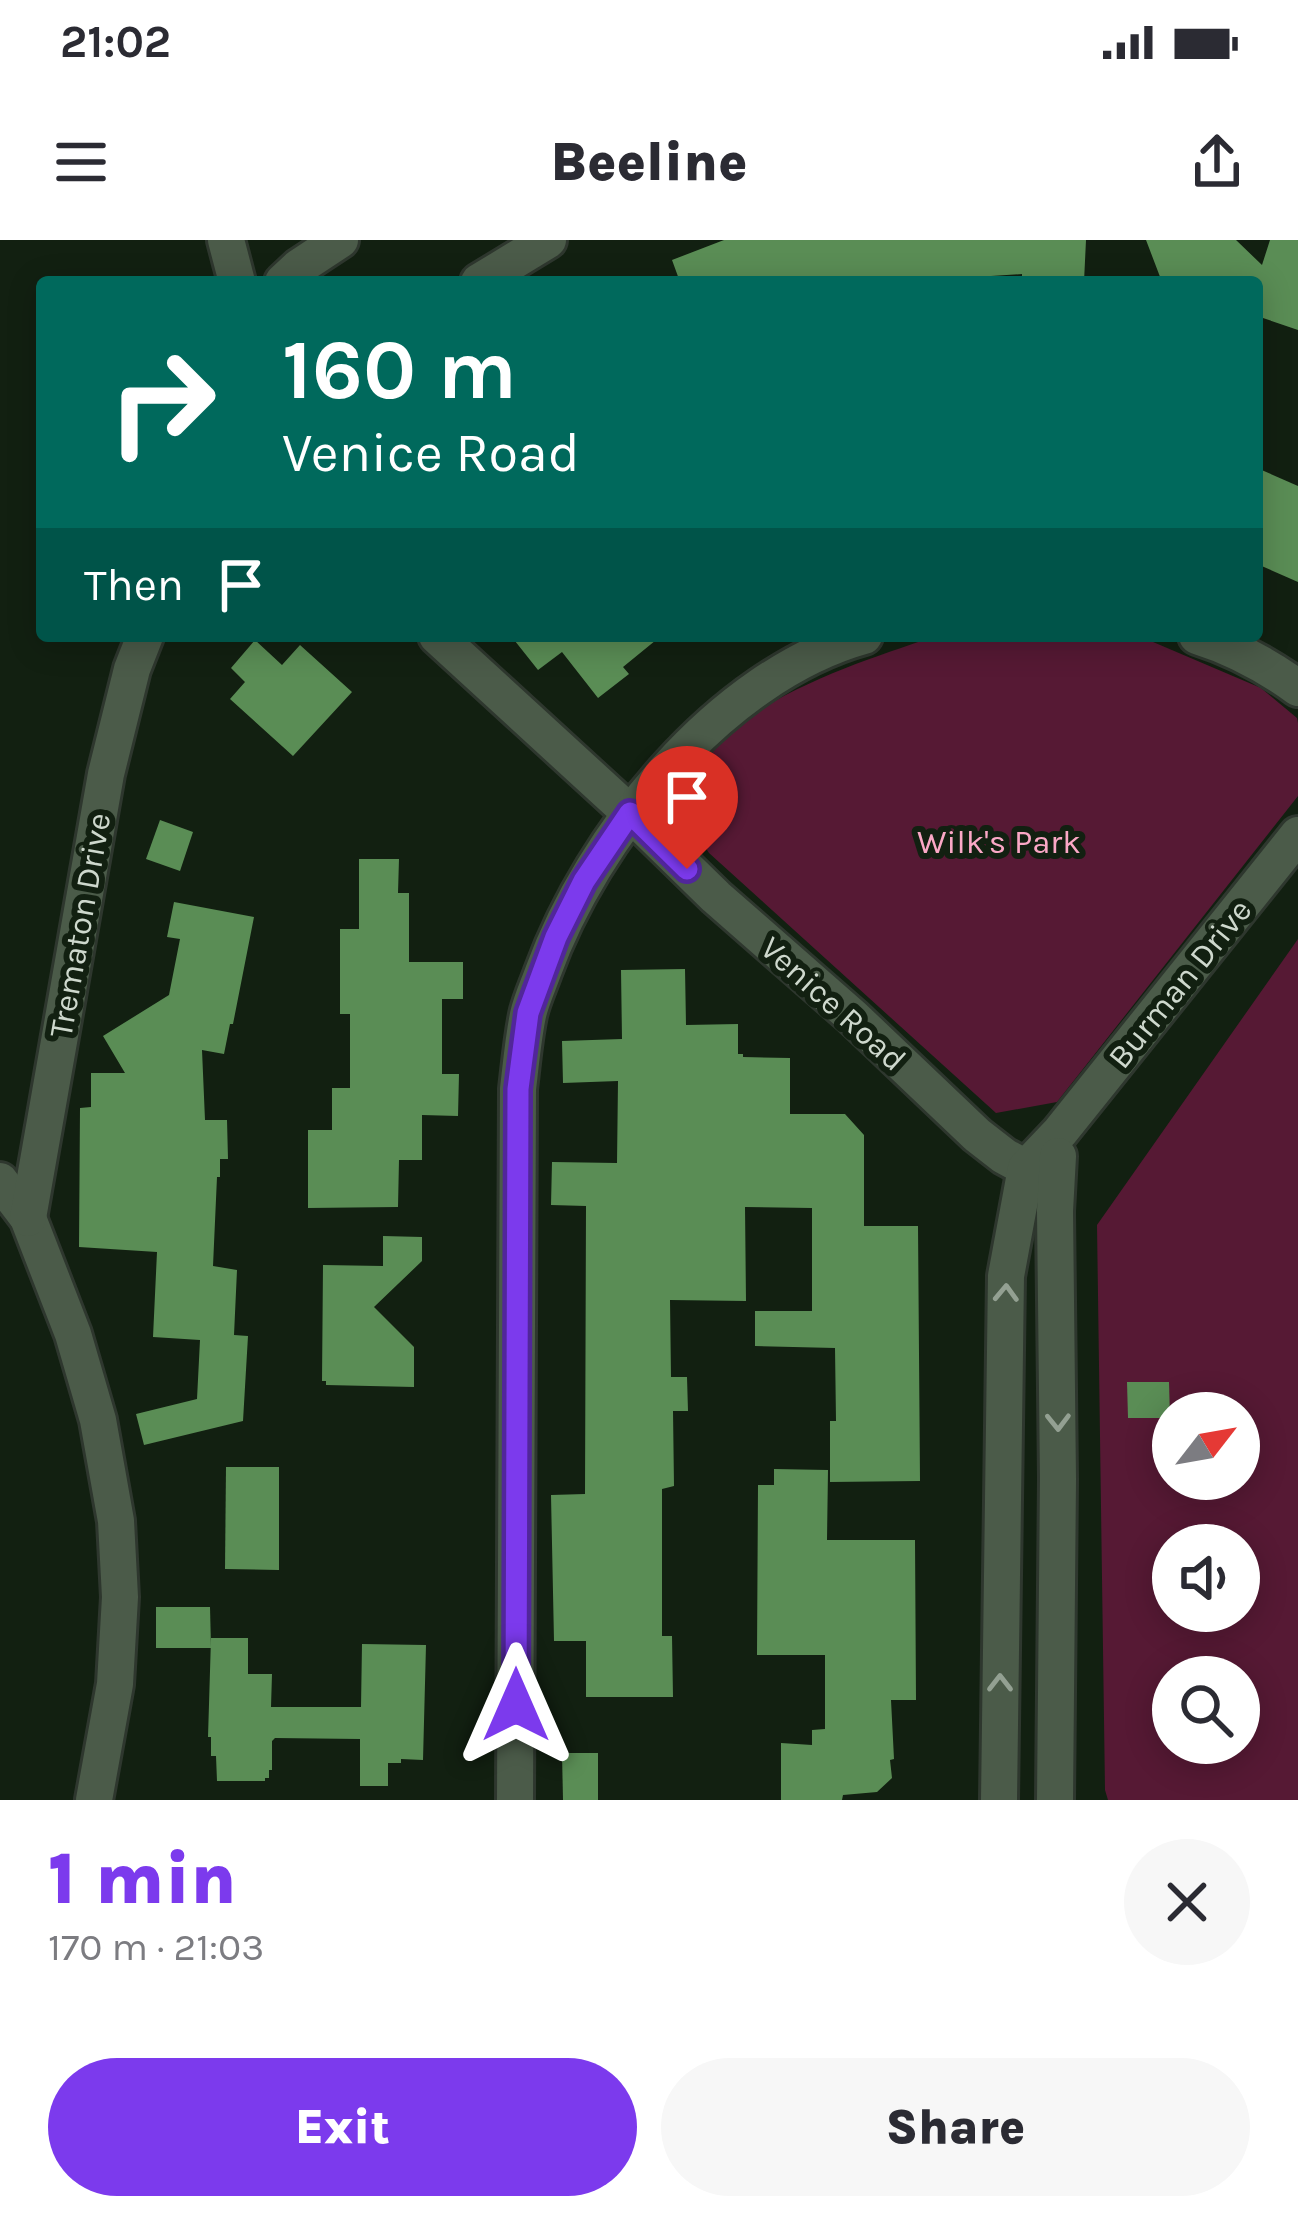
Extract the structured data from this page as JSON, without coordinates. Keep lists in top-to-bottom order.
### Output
{
  "streets": {
    "street": ["Trematon Drive", "Burman Drive", "Venice Road"]
  },
  "crossings": [
    ["Burman Drive", "Venice Road"]
  ],
  "parks": ["Wilk's Park"],
  "north": "top right",
  "page": {
    "status": "21:02",
    "header": "Beeline",
    "turn": ["160 m", "Venice Road"],
    "then": "Then",
    "heading": ["1 min", "170 m · 21:03"],
    "buttons": ["Exit", "Share"]
  }
}
